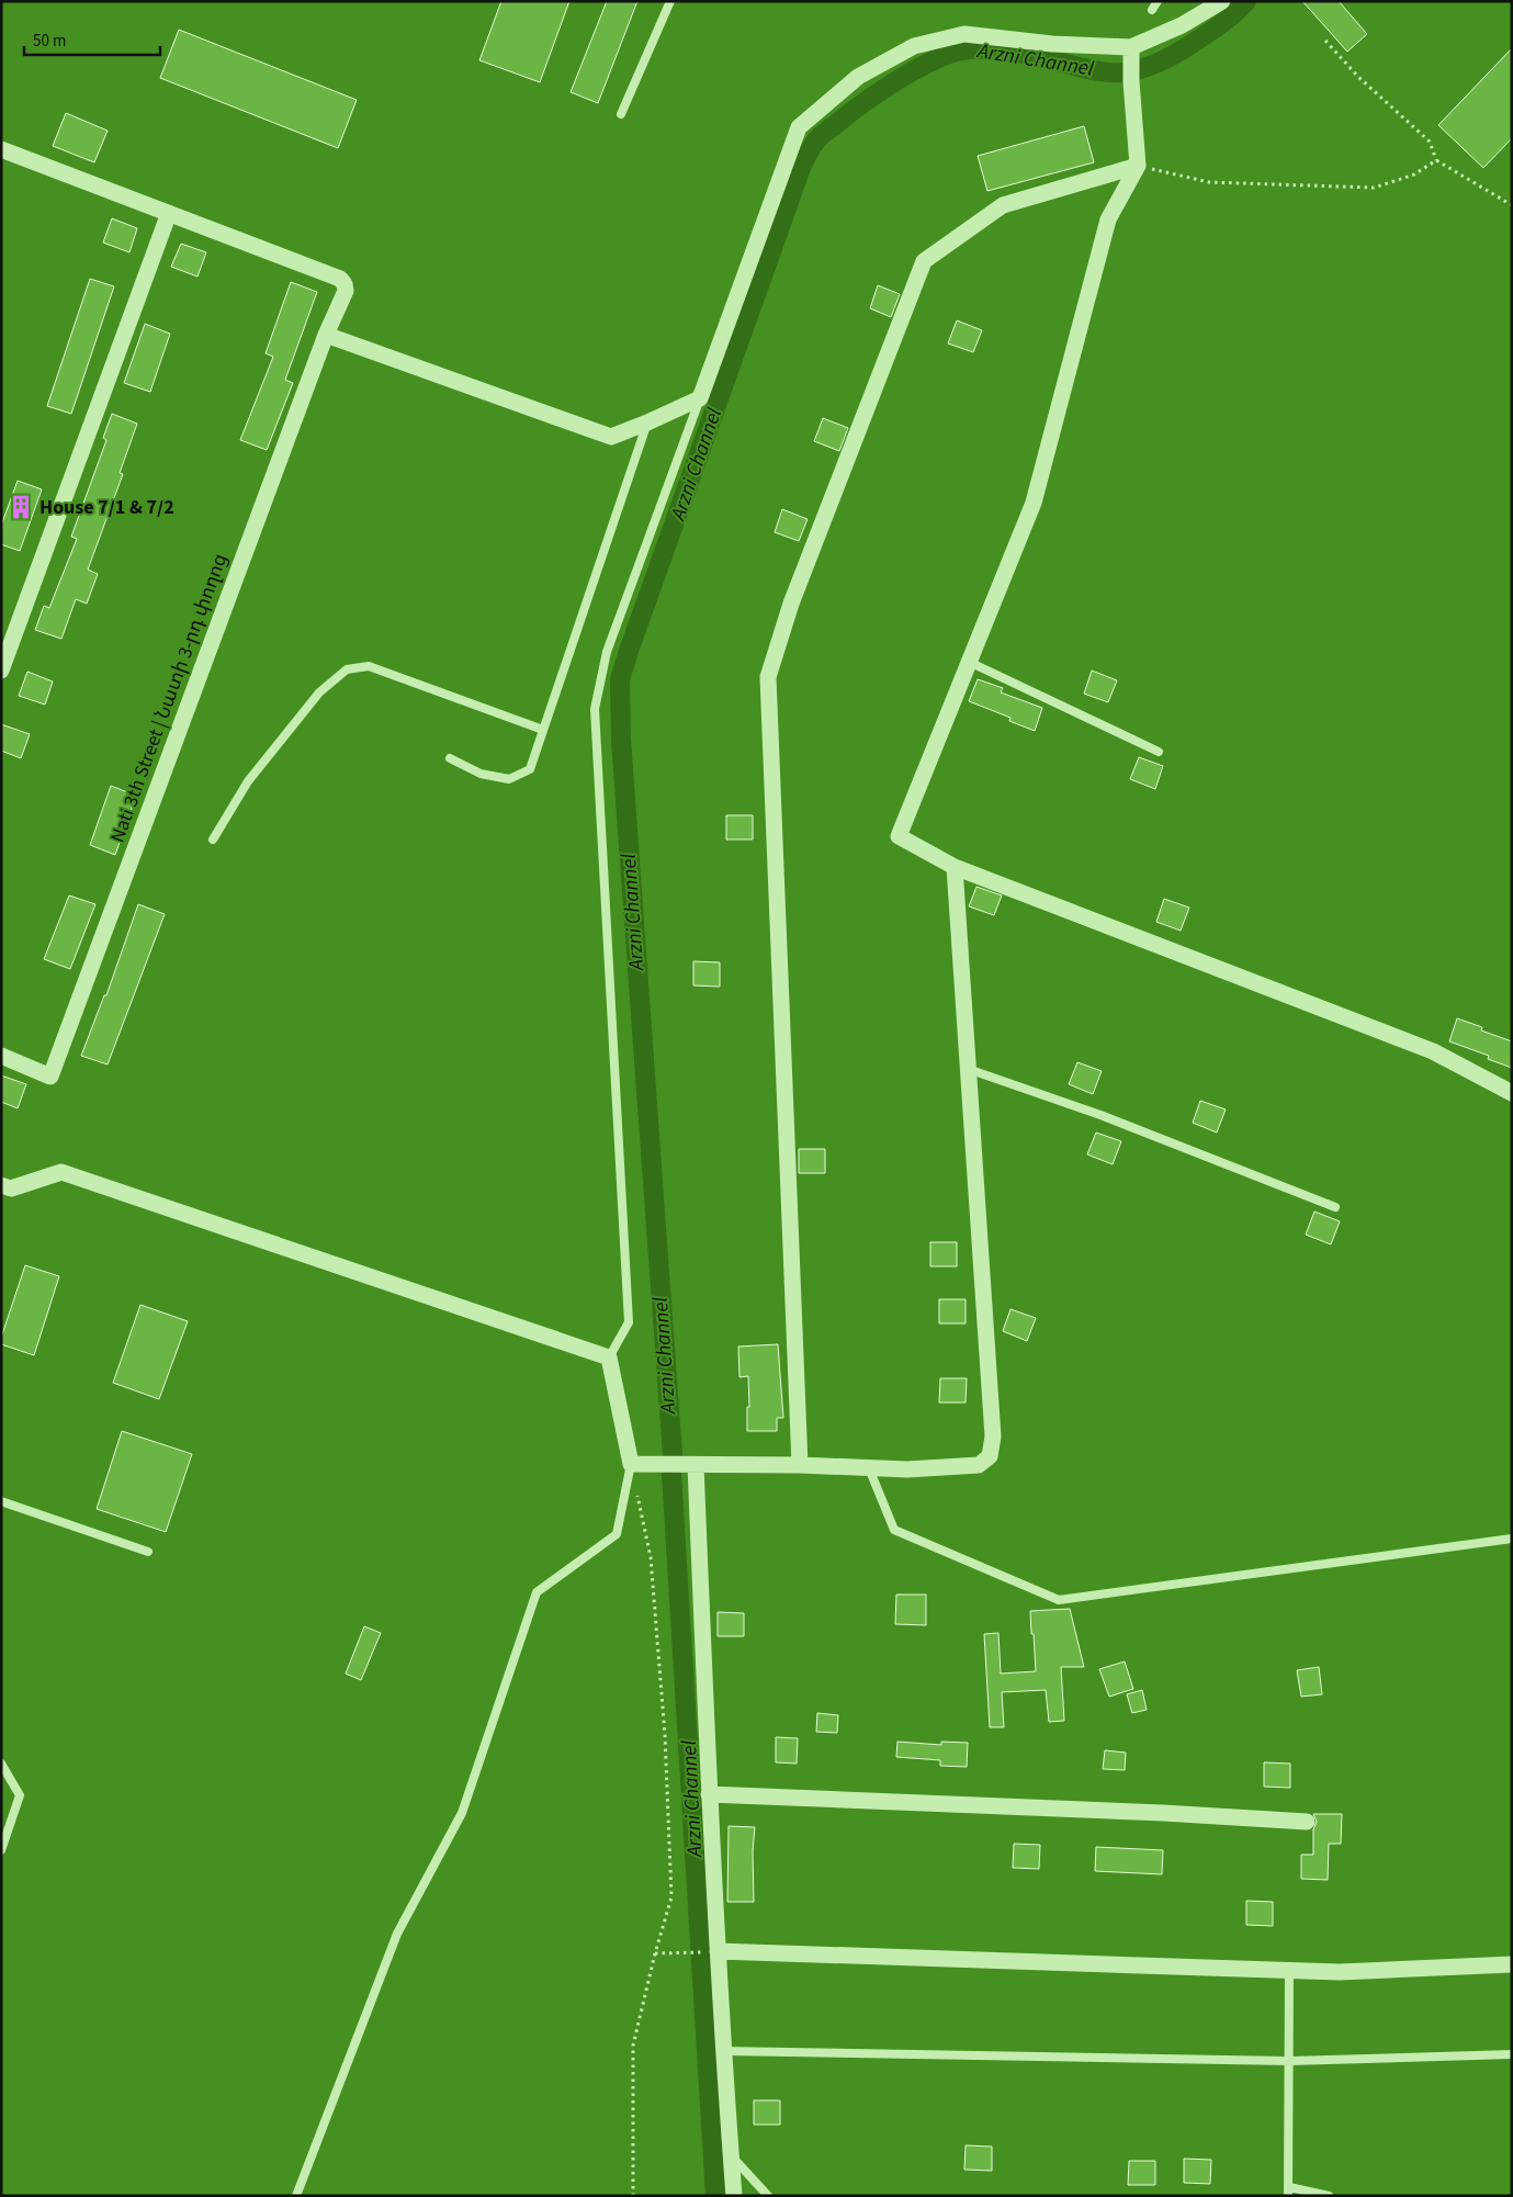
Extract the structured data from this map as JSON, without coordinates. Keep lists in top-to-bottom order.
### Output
{
  "streets": {
    "street": ["Nati 3th Street | Նատի 3-րդ փողոց"]
  },
  "water": ["Arzni Channel"],
  "places": {
    "building": ["House 7/1 & 7/2"]
  },
  "scale_bar": "50 m"
}
